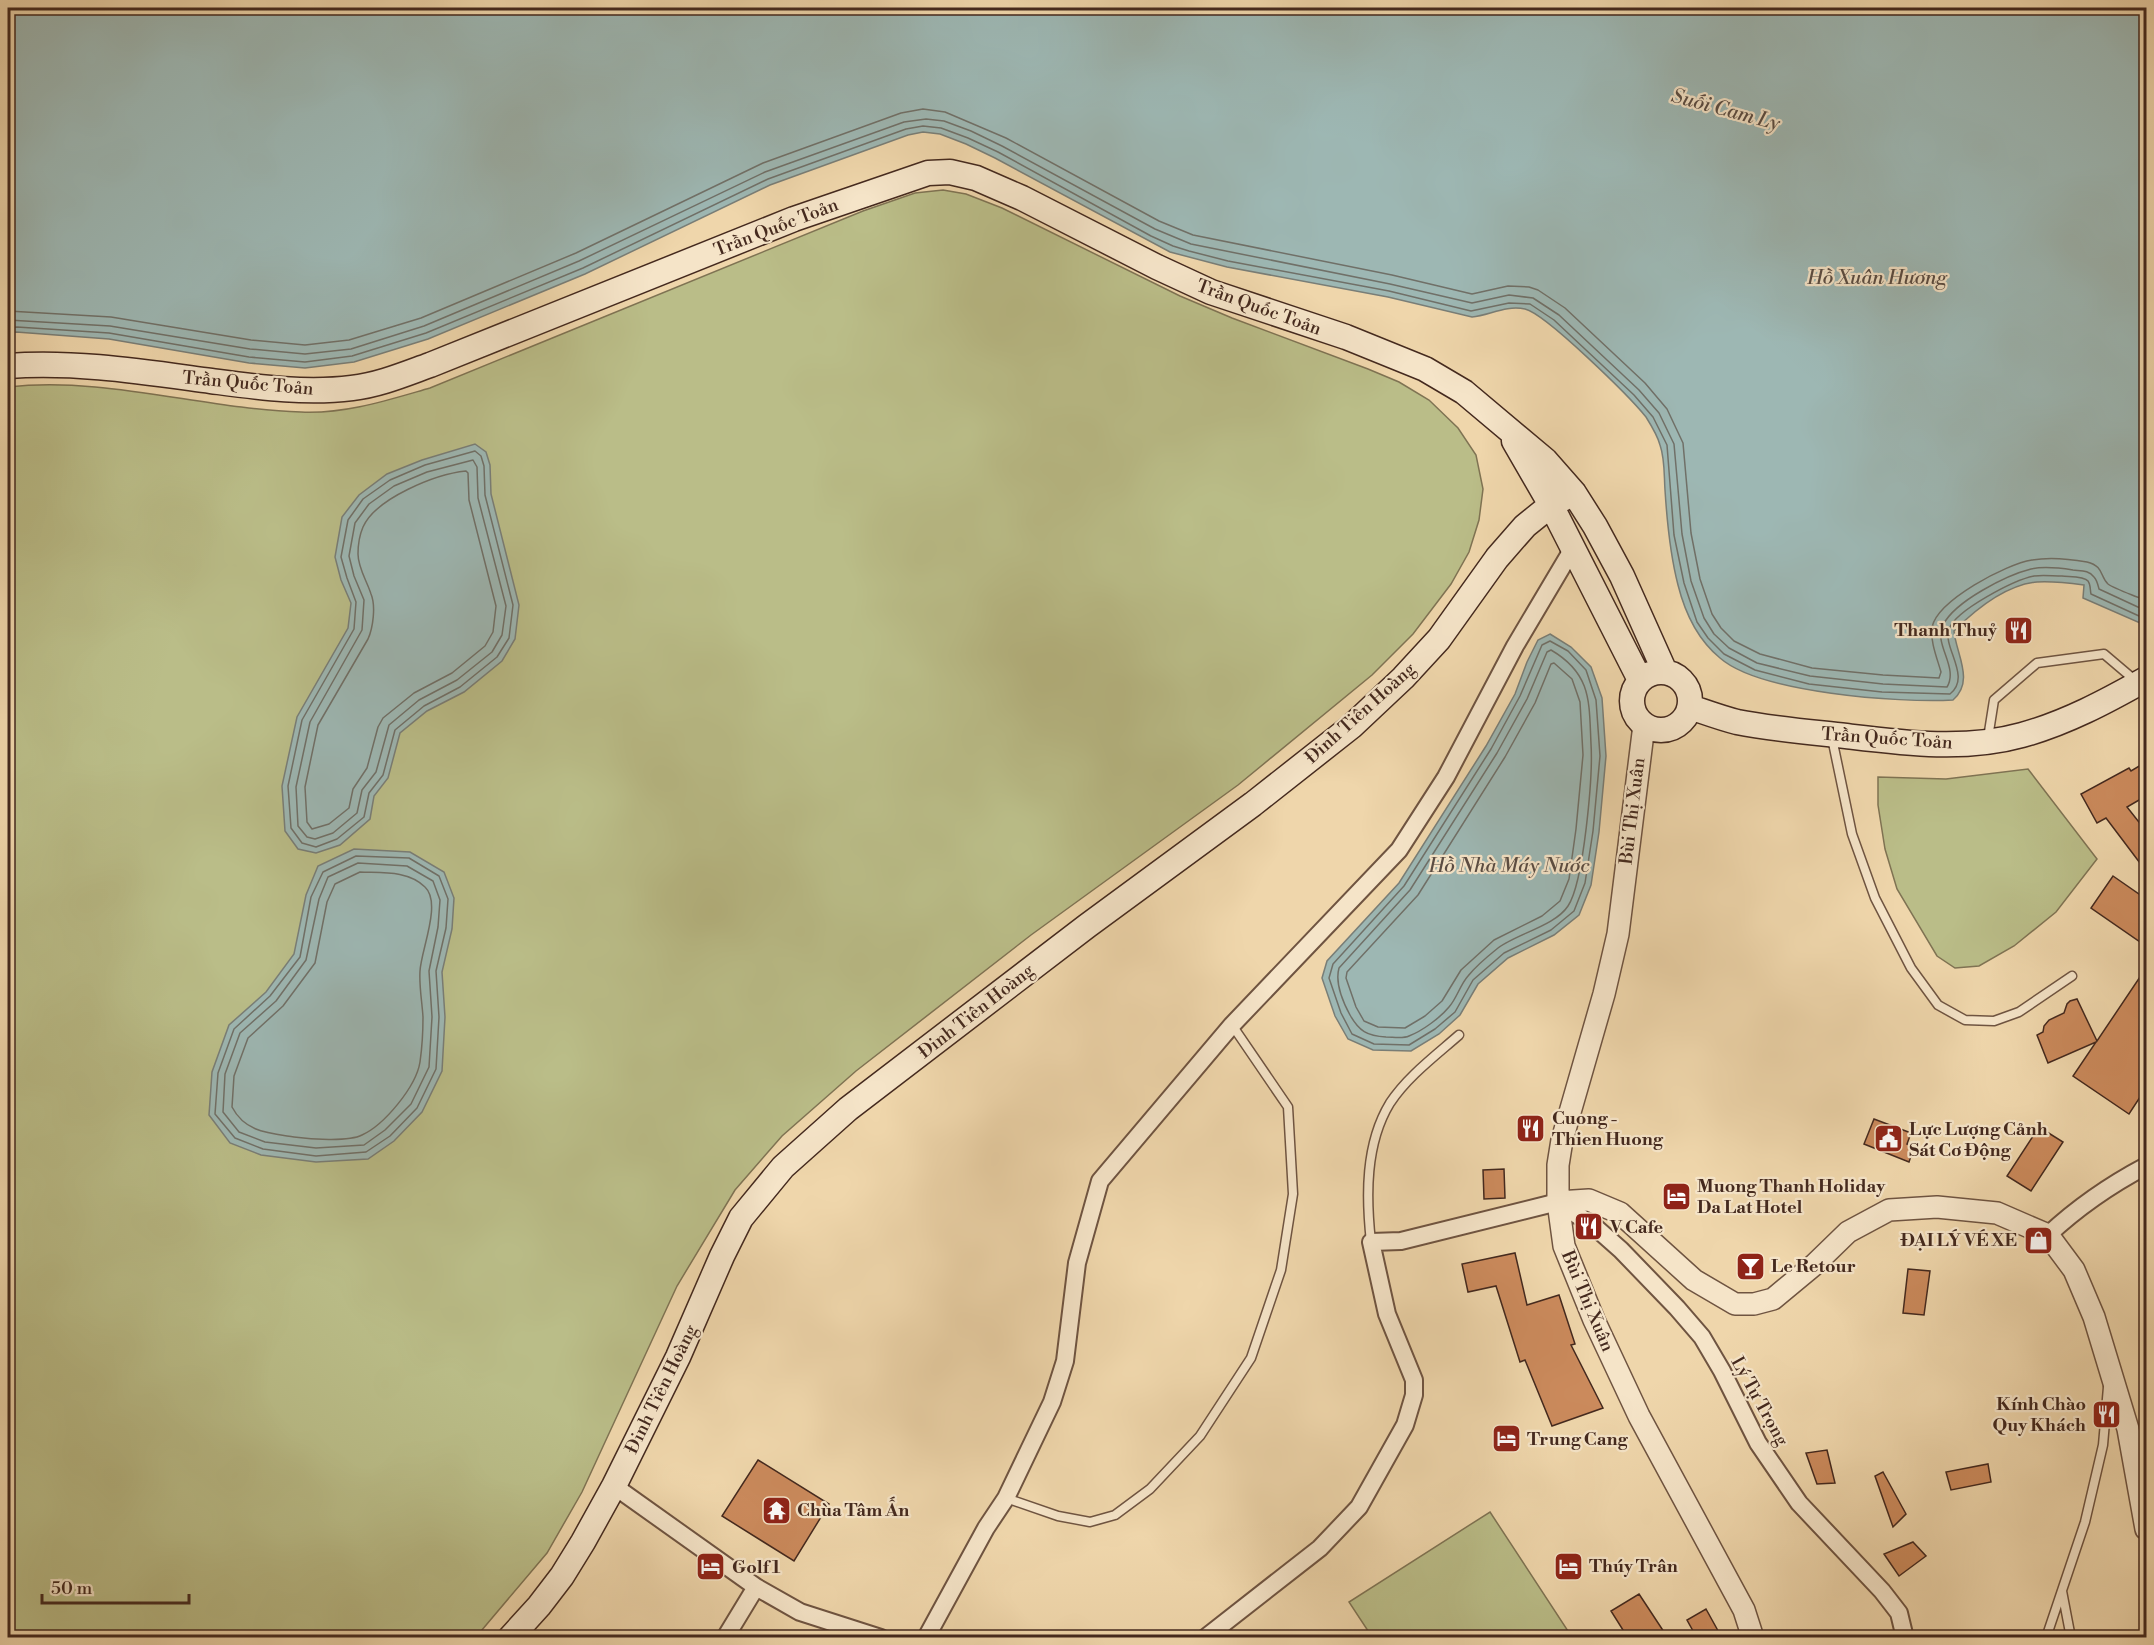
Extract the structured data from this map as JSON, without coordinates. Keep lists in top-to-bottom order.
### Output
{
  "streets": {
    "main road": ["Trần Quốc Toản", "Đinh Tiên Hoàng"],
    "street": ["Bùi Thị Xuân", "Lý Tự Trọng"]
  },
  "crossings": [
    ["Trần Quốc Toản", "Đinh Tiên Hoàng"],
    ["Trần Quốc Toản", "Bùi Thị Xuân"],
    ["Bùi Thị Xuân", "Lý Tự Trọng"]
  ],
  "water": ["Suối Cam Ly", "Hồ Xuân Hương", "Hồ Nhà Máy Nước"],
  "places": {
    "restaurant": [
      "Thanh Thuỷ",
      "Cuong - Thien Huong",
      "V Cafe",
      "Kính Chào Quy Khách"
    ],
    "public building": ["Lực Lượng Cảnh Sát Cơ Động"],
    "hotel": [
      "Muong Thanh Holiday Da Lat Hotel",
      "Trung Cang",
      "Thúy Trân",
      "Golf 1"
    ],
    "shop": ["ĐẠI LÝ VÉ XE"],
    "bar": ["Le Retour"],
    "temple": ["Chùa Tâm Ấn"]
  },
  "scale_bar": "50 m"
}
